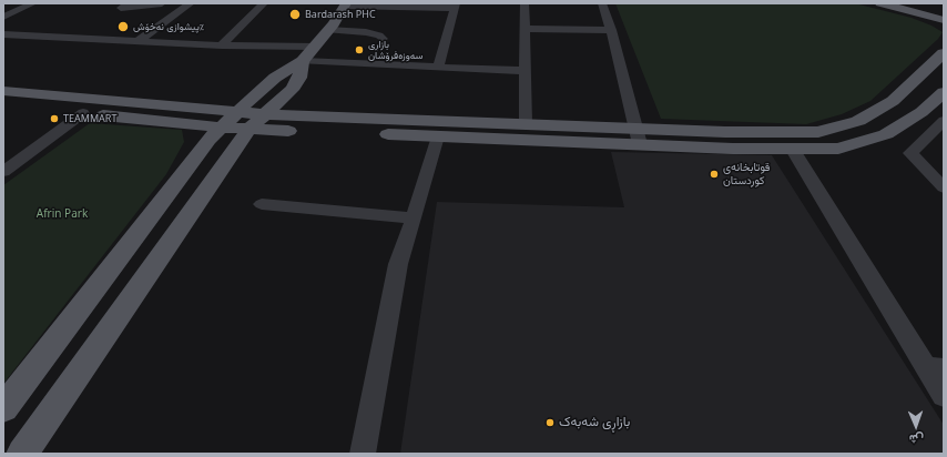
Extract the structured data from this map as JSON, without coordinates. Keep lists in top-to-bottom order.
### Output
{
  "parks": ["Afrin Park"],
  "places": [
    "Bardarash PHC",
    "پیشوازی نەخۆش٪",
    "بازاڕی سەوزەفرۆشان",
    "TEAMMART",
    "قوتابخانەی کوردستان",
    "بازاڕی شەبەک"
  ],
  "north": "bottom"
}
